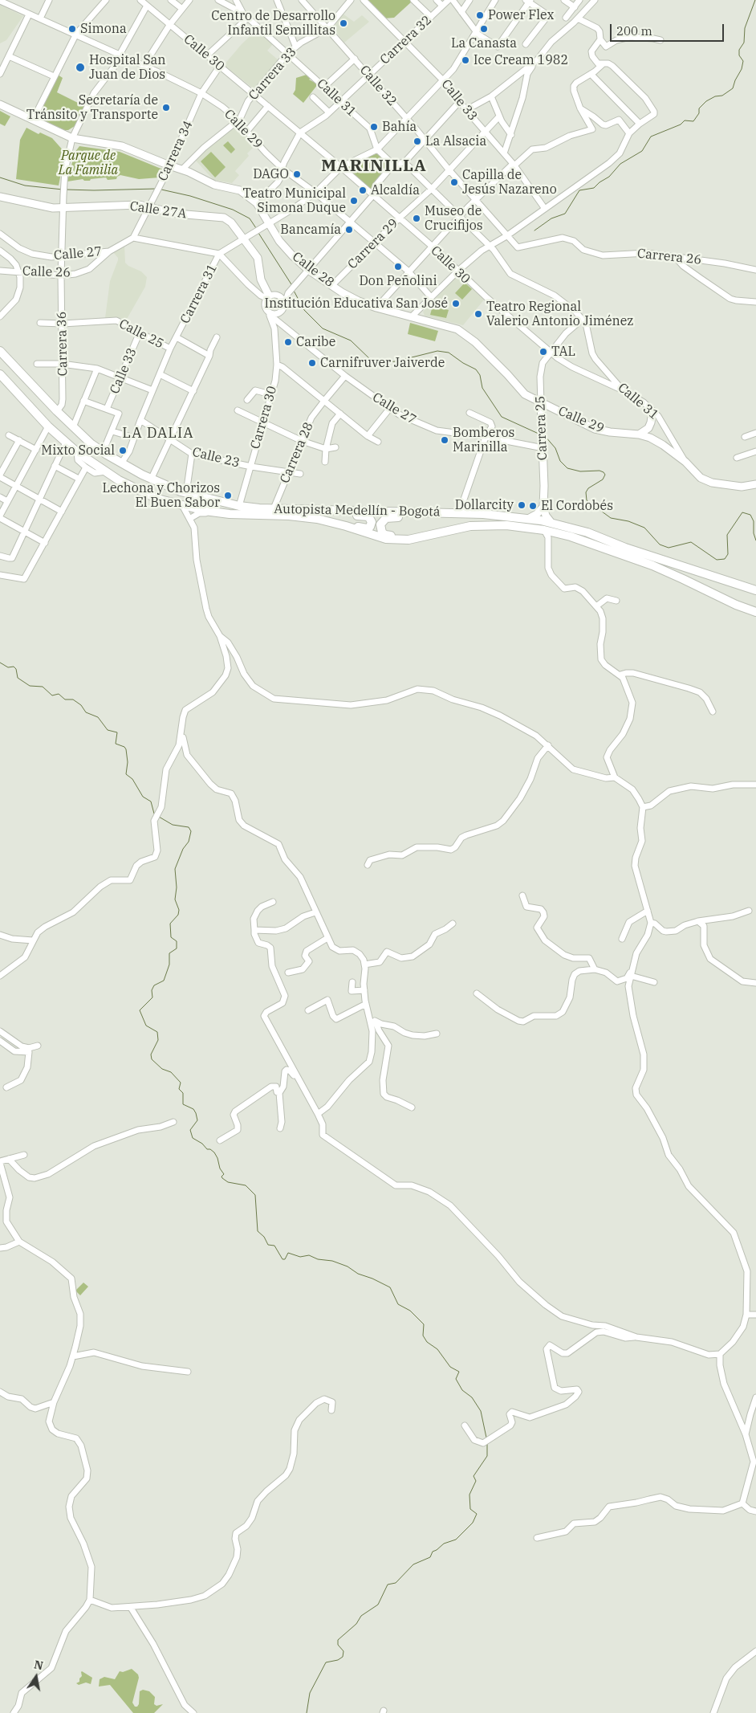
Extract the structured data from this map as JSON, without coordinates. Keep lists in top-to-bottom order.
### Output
{
  "streets": {
    "highway": ["Autopista Medellín - Bogotá"],
    "main road": [
      "Calle 29",
      "Calle 27A",
      "Calle 28",
      "Carrera 25"
    ],
    "street": [
      "Carrera 32",
      "Calle 30",
      "Carrera 33",
      "Calle 32",
      "Calle 31",
      "Calle 33",
      "Carrera 34",
      "Carrera 29",
      "Calle 27",
      "Carrera 26",
      "Calle 26",
      "Carrera 31",
      "Calle 25",
      "Carrera 36",
      "Carrera 30",
      "Carrera 28",
      "Calle 23"
    ]
  },
  "crossings": [
    ["Carrera 32", "Calle 30"],
    ["Carrera 32", "Calle 32"],
    ["Carrera 32", "Calle 31"],
    ["Carrera 32", "Calle 33"],
    ["Carrera 32", "Calle 29"],
    ["Carrera 32", "Calle 28"],
    ["Calle 30", "Carrera 33"],
    ["Calle 30", "Calle 31"],
    ["Calle 30", "Carrera 34"],
    ["Calle 30", "Carrera 29"],
    ["Calle 30", "Carrera 31"],
    ["Calle 30", "Carrera 36"],
    ["Calle 30", "Carrera 25"],
    ["Carrera 33", "Calle 32"],
    ["Carrera 33", "Calle 31"],
    ["Carrera 33", "Calle 29"],
    ["Carrera 33", "Calle 28"],
    ["Calle 32", "Carrera 29"],
    ["Calle 32", "Carrera 26"],
    ["Calle 32", "Carrera 31"],
    ["Calle 31", "Calle 29"],
    ["Calle 31", "Carrera 29"],
    ["Calle 31", "Carrera 31"],
    ["Calle 31", "Carrera 25"],
    ["Calle 33", "Carrera 29"],
    ["Calle 33", "Carrera 31"],
    ["Calle 33", "Calle 25"],
    ["Calle 29", "Carrera 34"],
    ["Calle 29", "Carrera 29"],
    ["Calle 29", "Calle 28"],
    ["Calle 29", "Carrera 31"],
    ["Calle 29", "Carrera 36"],
    ["Calle 29", "Carrera 25"],
    ["Carrera 34", "Calle 27A"],
    ["Carrera 34", "Calle 27"],
    ["Carrera 34", "Calle 28"],
    ["Calle 27A", "Calle 27"],
    ["Calle 27A", "Carrera 31"],
    ["Calle 27A", "Carrera 36"],
    ["Calle 27A", "Carrera 30"],
    ["Carrera 29", "Calle 28"],
    ["Calle 27", "Calle 26"],
    ["Calle 27", "Carrera 36"],
    ["Calle 27", "Carrera 30"],
    ["Calle 27", "Carrera 25"],
    ["Calle 27", "Carrera 28"],
    ["Calle 28", "Carrera 31"],
    ["Calle 28", "Carrera 36"],
    ["Calle 28", "Carrera 25"],
    ["Calle 26", "Carrera 36"],
    ["Carrera 31", "Calle 25"],
    ["Carrera 31", "Calle 23"],
    ["Carrera 31", "Autopista Medellín - Bogotá"],
    ["Calle 25", "Carrera 36"],
    ["Carrera 36", "Autopista Medellín - Bogotá"],
    ["Carrera 30", "Calle 23"],
    ["Carrera 30", "Autopista Medellín - Bogotá"],
    ["Carrera 25", "Autopista Medellín - Bogotá"],
    ["Carrera 28", "Calle 23"],
    ["Carrera 28", "Autopista Medellín - Bogotá"]
  ],
  "districts": ["MARINILLA", "LA DALIA"],
  "parks": ["Parque de La Familia"],
  "places": [
    "Power Flex",
    "Centro de Desarrollo Infantil Semillitas",
    "Simona",
    "La Canasta",
    "Ice Cream 1982",
    "Hospital San Juan de Dios",
    "Secretaría de Tránsito y Transporte",
    "Bahía",
    "La Alsacia",
    "DAGO",
    "Capilla de Jesús Nazareno",
    "Alcaldía",
    "Teatro Municipal Simona Duque",
    "Museo de Crucifijos",
    "Bancamía",
    "Don Peñolini",
    "Institución Educativa San José",
    "Teatro Regional Valerio Antonio Jiménez",
    "Caribe",
    "TAL",
    "Carnifruver Jaiverde",
    "Bomberos Marinilla",
    "Mixto Social",
    "Lechona y Chorizos El Buen Sabor",
    "Dollarcity",
    "El Cordobés"
  ],
  "scale_bar": "200 m",
  "north": "top"
}
